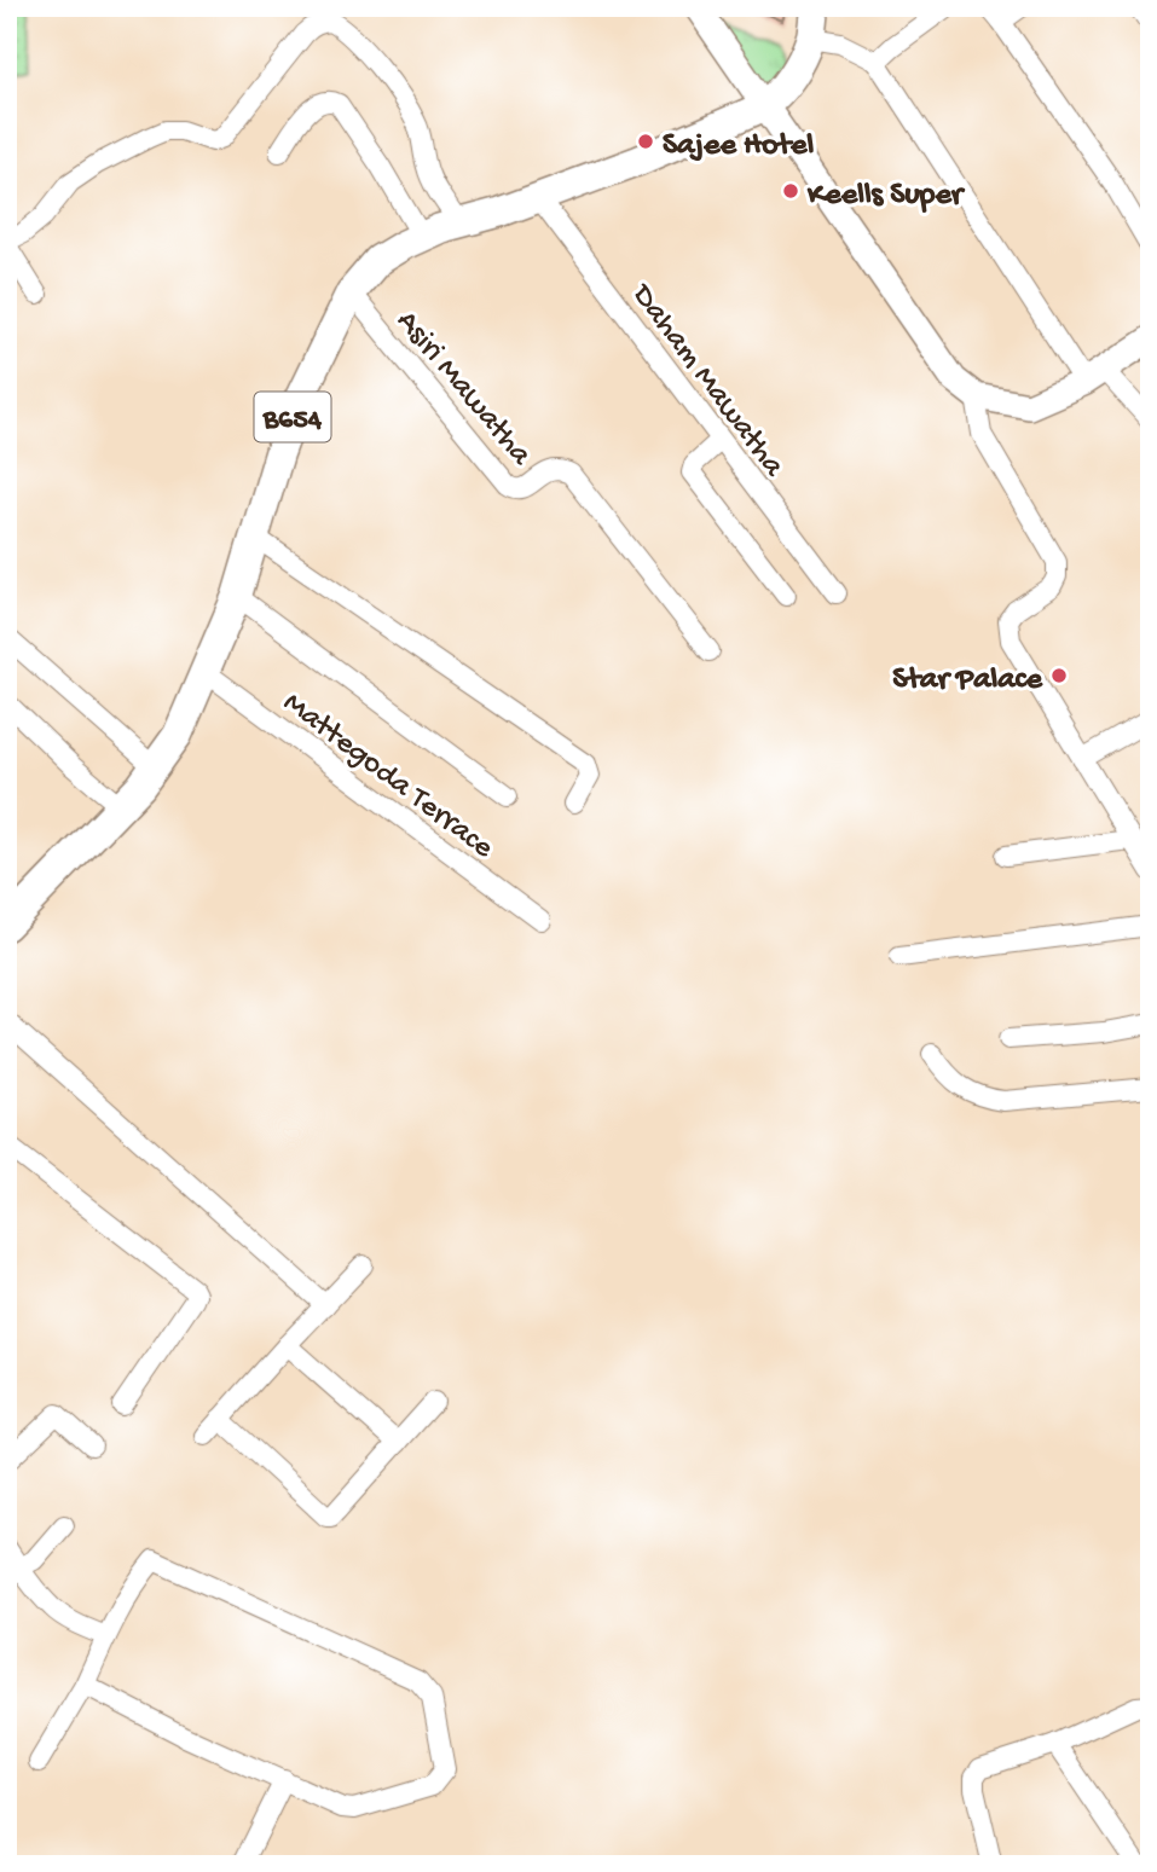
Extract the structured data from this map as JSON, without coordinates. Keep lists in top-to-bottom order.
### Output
{
  "streets": {
    "main road": ["B654"],
    "street": ["Daham Mawatha", "Asiri Mawatha", "Mattegoda Terrace"]
  },
  "crossings": [
    ["Daham Mawatha", "B654"],
    ["Asiri Mawatha", "B654"],
    ["B654", "Mattegoda Terrace"]
  ],
  "places": ["Sajee Hotel", "Keells Super", "Star Palace"]
}
